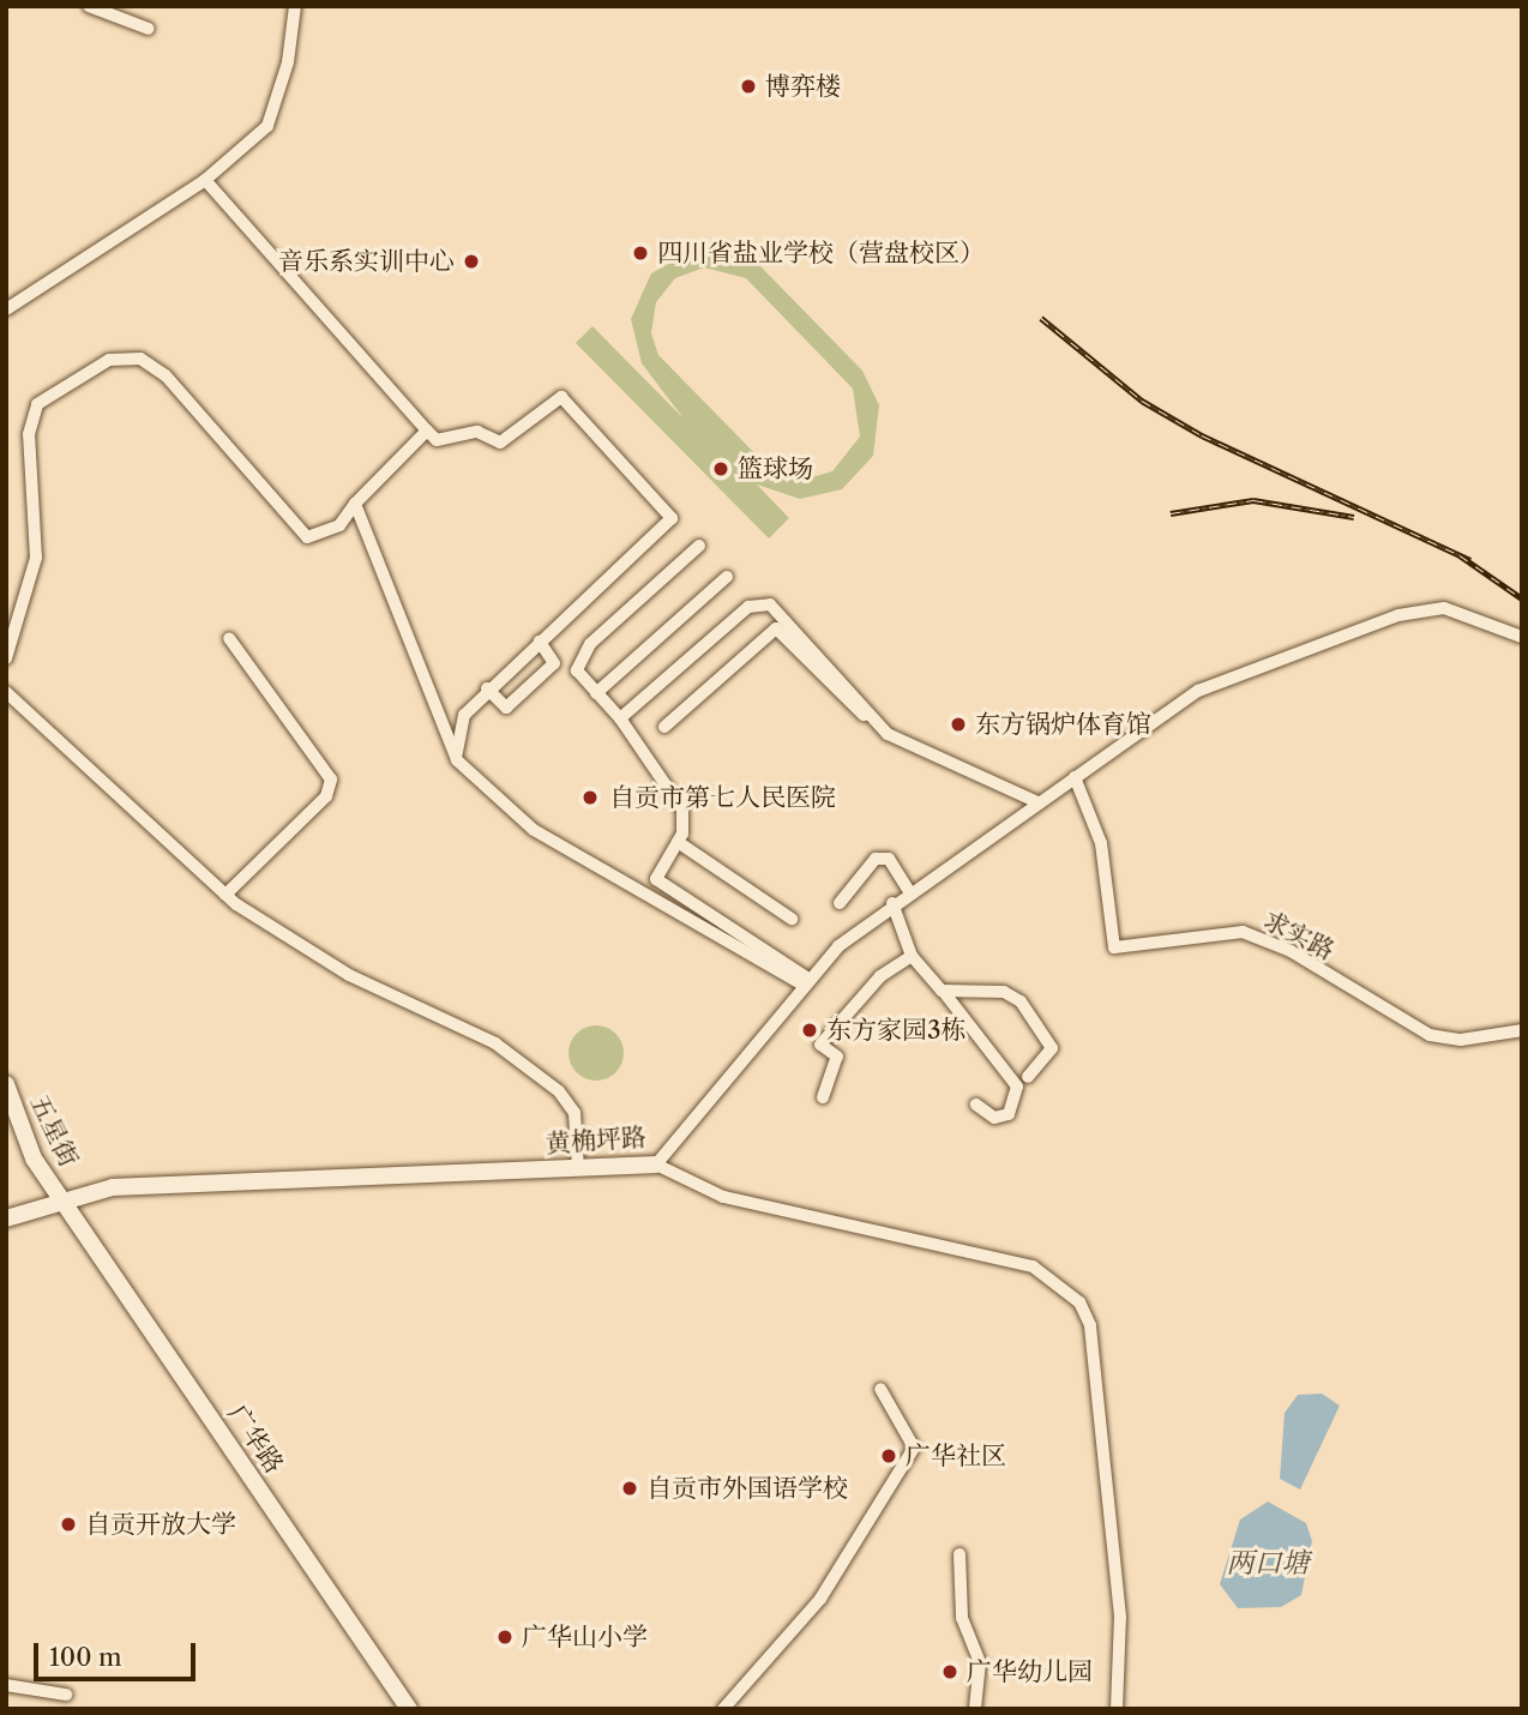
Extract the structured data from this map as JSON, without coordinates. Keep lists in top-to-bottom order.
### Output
{
  "streets": {
    "main road": ["五星街", "黄桷坪路", "广华路"],
    "street": ["求实路"]
  },
  "crossings": [
    ["求实路", "黄桷坪路"],
    ["五星街", "黄桷坪路"],
    ["五星街", "广华路"],
    ["黄桷坪路", "广华路"]
  ],
  "water": ["两口塘"],
  "places": [
    "博弈楼",
    "四川省盐业学校（营盘校区）",
    "音乐系实训中心",
    "篮球场",
    "东方锅炉体育馆",
    "自贡市第七人民医院",
    "东方家园3栋",
    "广华社区",
    "自贡市外国语学校",
    "自贡开放大学",
    "广华山小学",
    "广华幼儿园"
  ],
  "scale_bar": "100 m"
}
